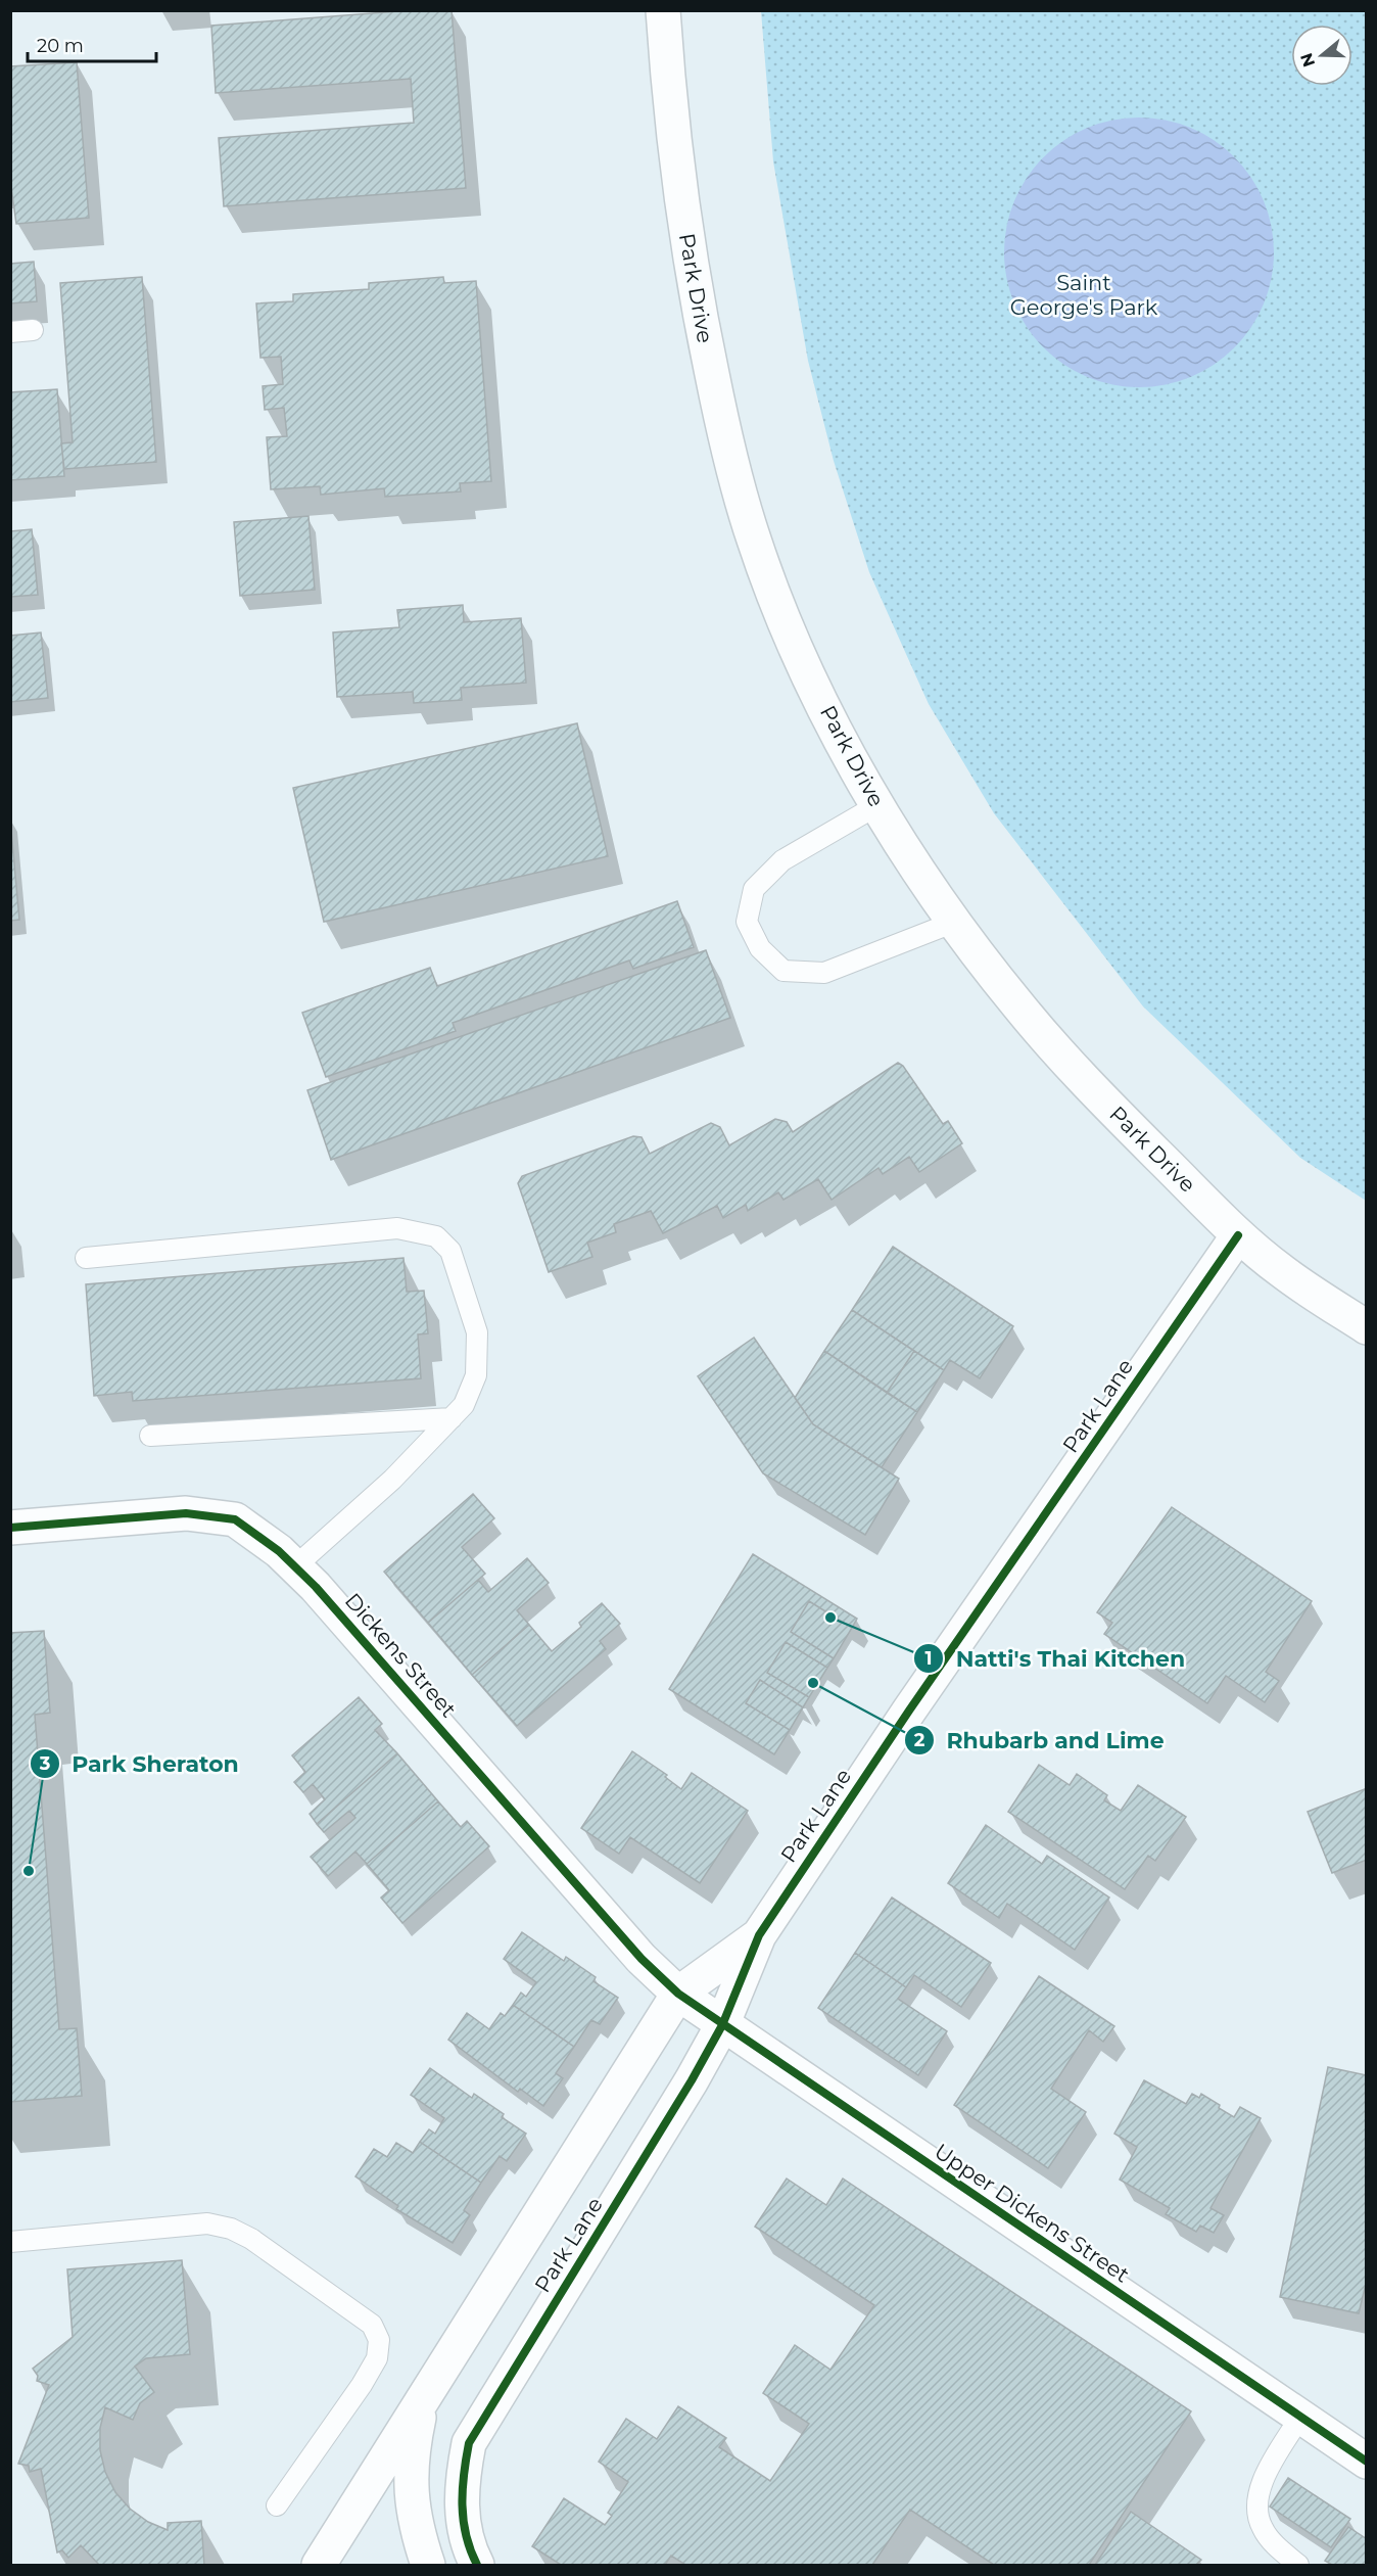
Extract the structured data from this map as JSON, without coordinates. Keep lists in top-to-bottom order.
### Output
{
  "streets": {
    "street": [
      "Park Drive",
      "Park Lane",
      "Dickens Street",
      "Upper Dickens Street"
    ]
  },
  "crossings": [
    ["Park Drive", "Park Lane"],
    ["Park Lane", "Dickens Street"],
    ["Park Lane", "Upper Dickens Street"],
    ["Dickens Street", "Upper Dickens Street"]
  ],
  "parks": ["Saint George's Park"],
  "places": ["Natti's Thai Kitchen", "Rhubarb and Lime", "Park Sheraton"],
  "scale_bar": "20 m",
  "north": "left"
}
